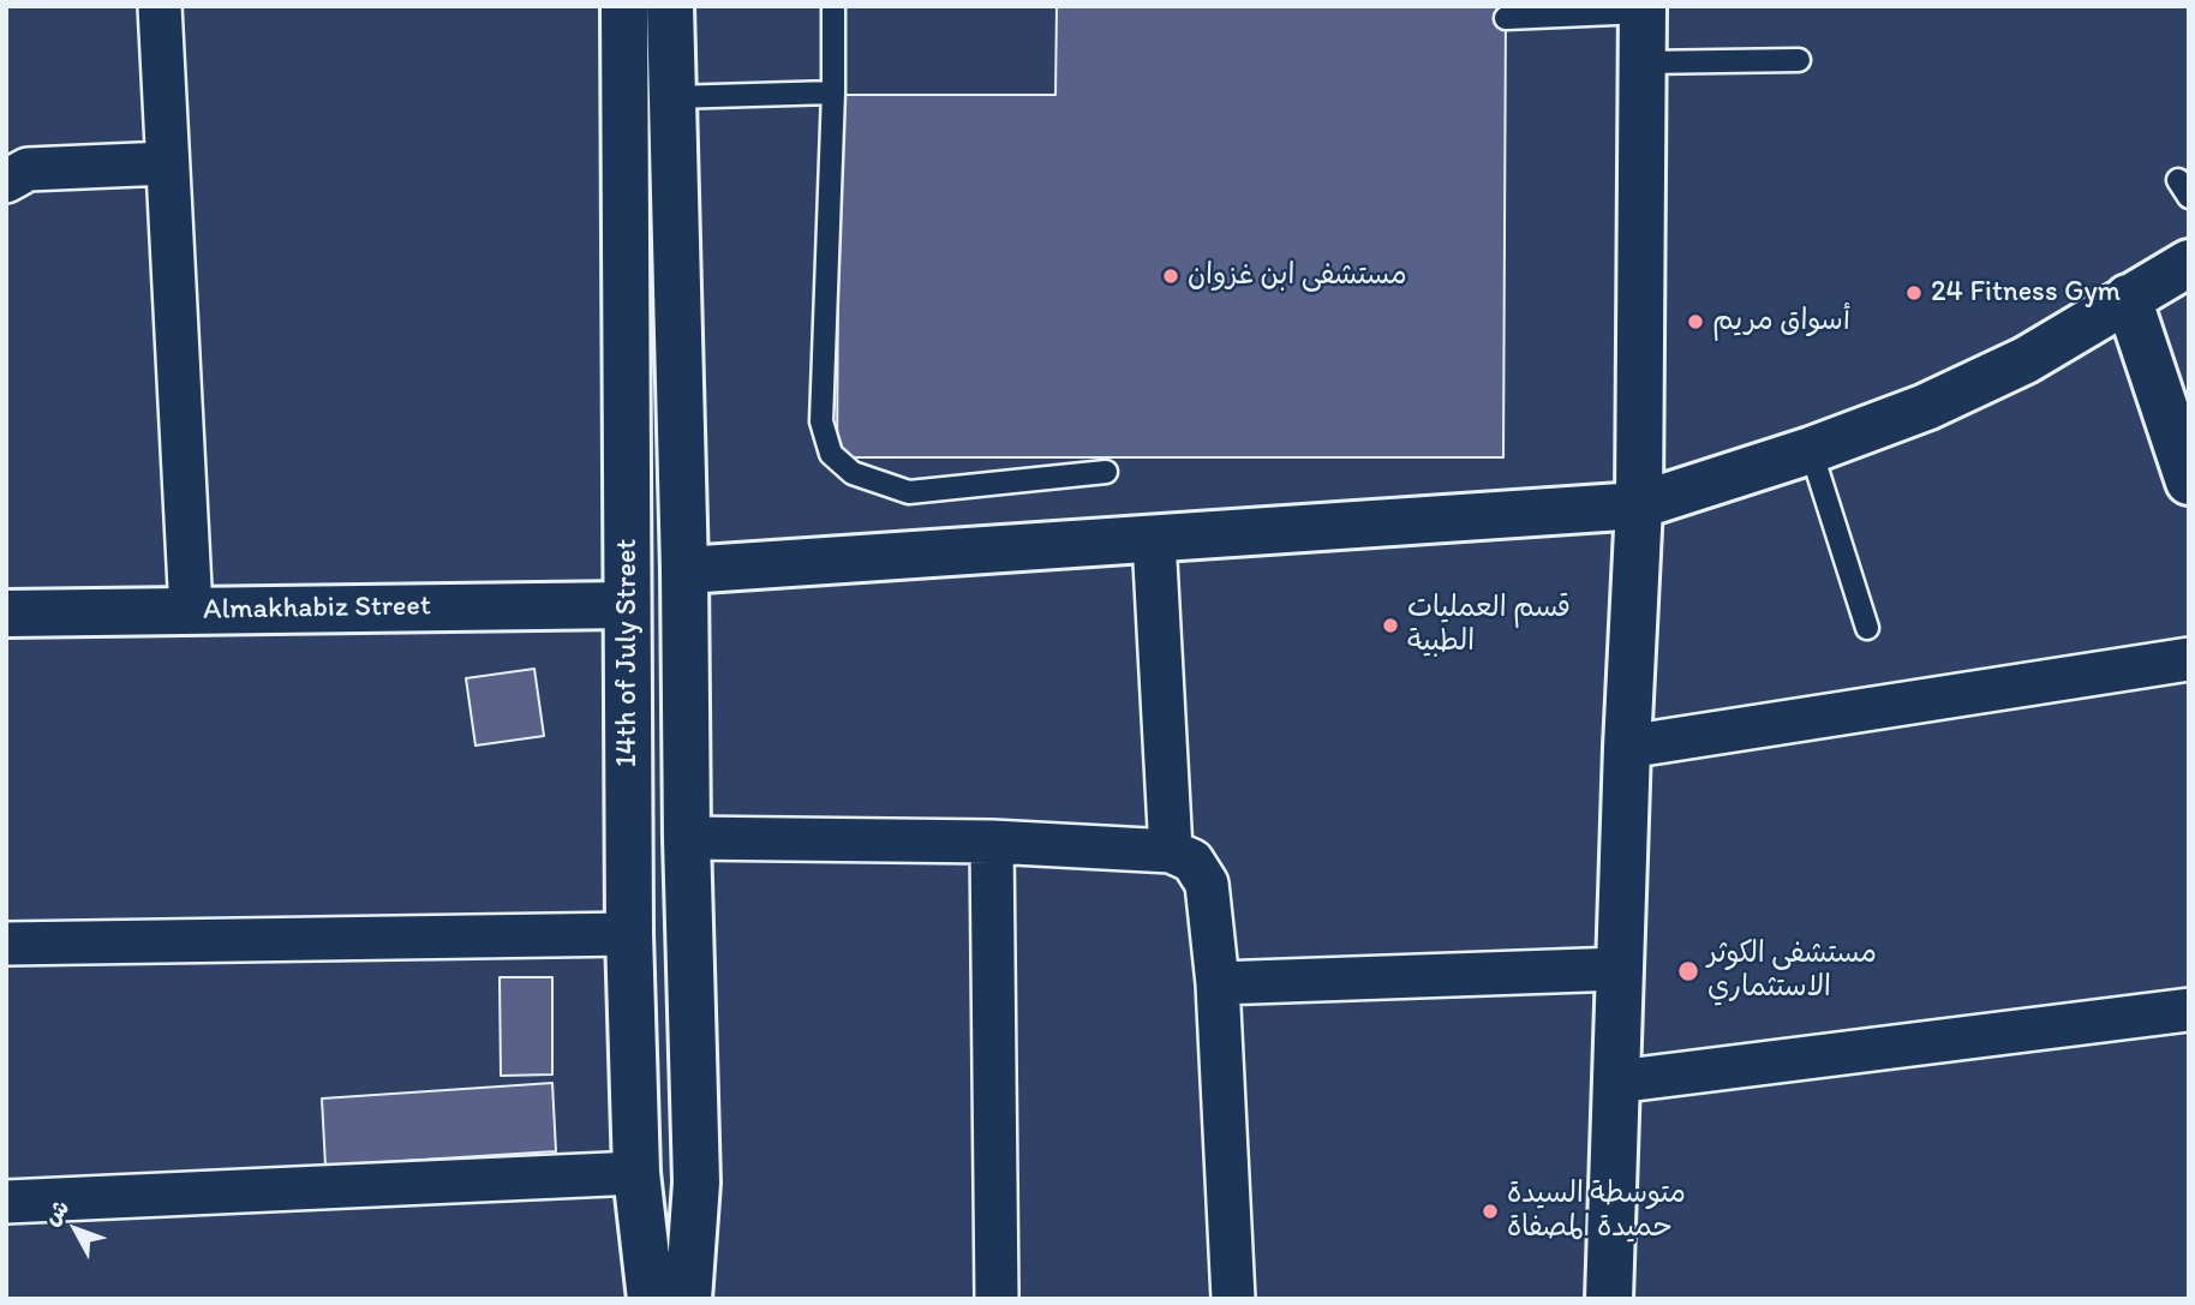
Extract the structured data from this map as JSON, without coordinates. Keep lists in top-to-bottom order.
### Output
{
  "streets": {
    "street": ["Almakhabiz Street", "14th of July Street"]
  },
  "crossings": [
    ["Almakhabiz Street", "14th of July Street"]
  ],
  "places": [
    "مستشفى ابن غزوان",
    "24 Fitness Gym",
    "أسواق مريم",
    "قسم العمليات الطبية",
    "مستشفى الكوثر الاستثماري",
    "متوسطة السيدة حميدة المصفاة"
  ],
  "north": "top left"
}
